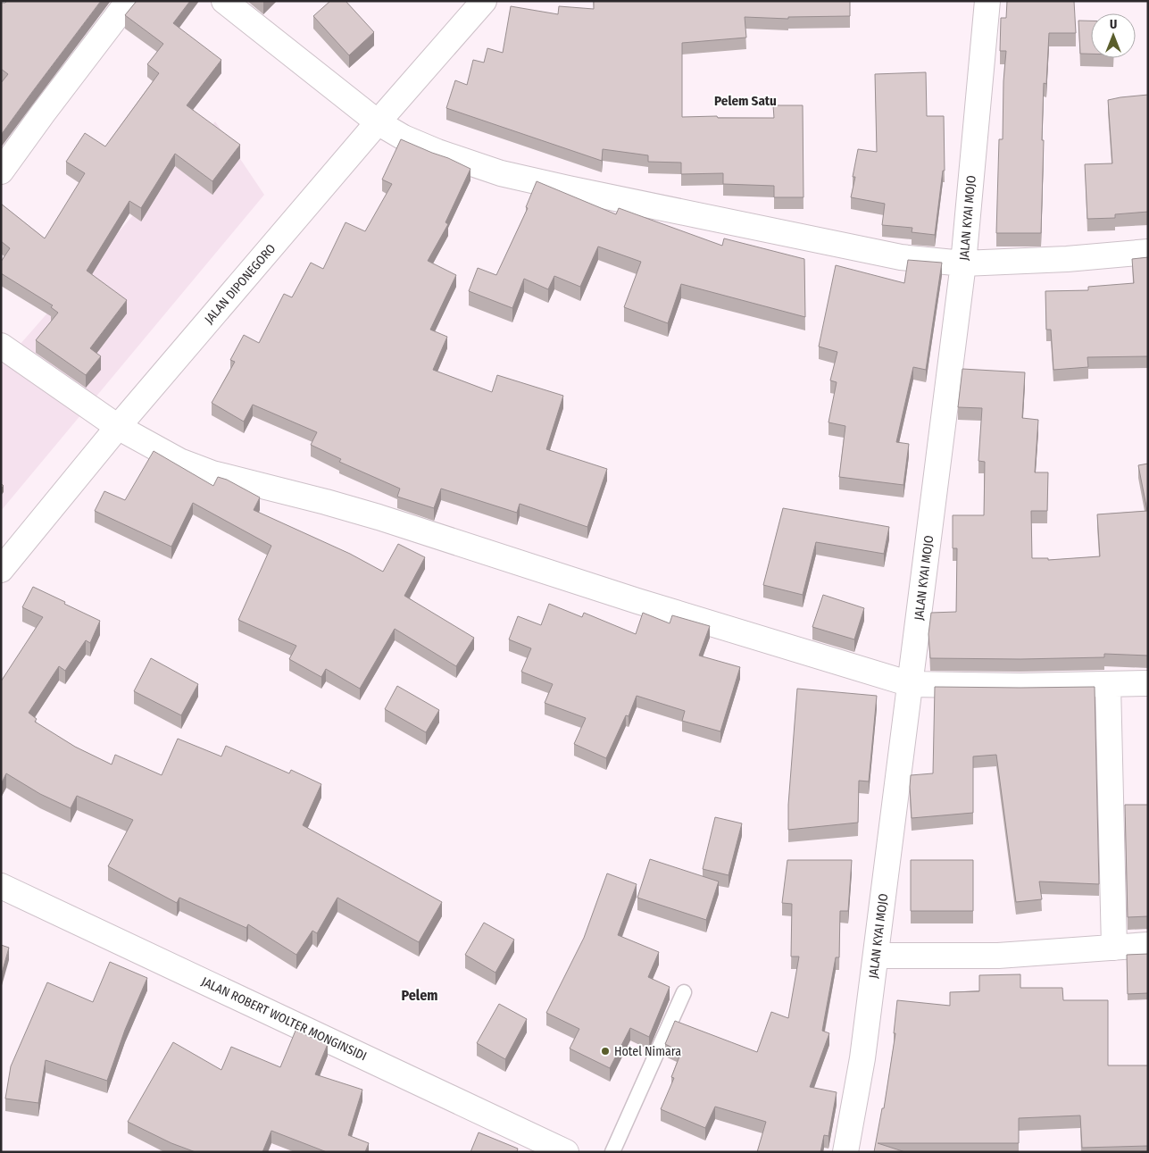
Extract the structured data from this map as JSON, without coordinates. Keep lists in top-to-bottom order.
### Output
{
  "streets": {
    "street": ["JALAN KYAI MOJO", "JALAN DIPONEGORO", "JALAN ROBERT WOLTER MONGINSIDI"]
  },
  "districts": ["Pelem Satu", "Pelem"],
  "places": ["Hotel Nimara"],
  "north": "top"
}
